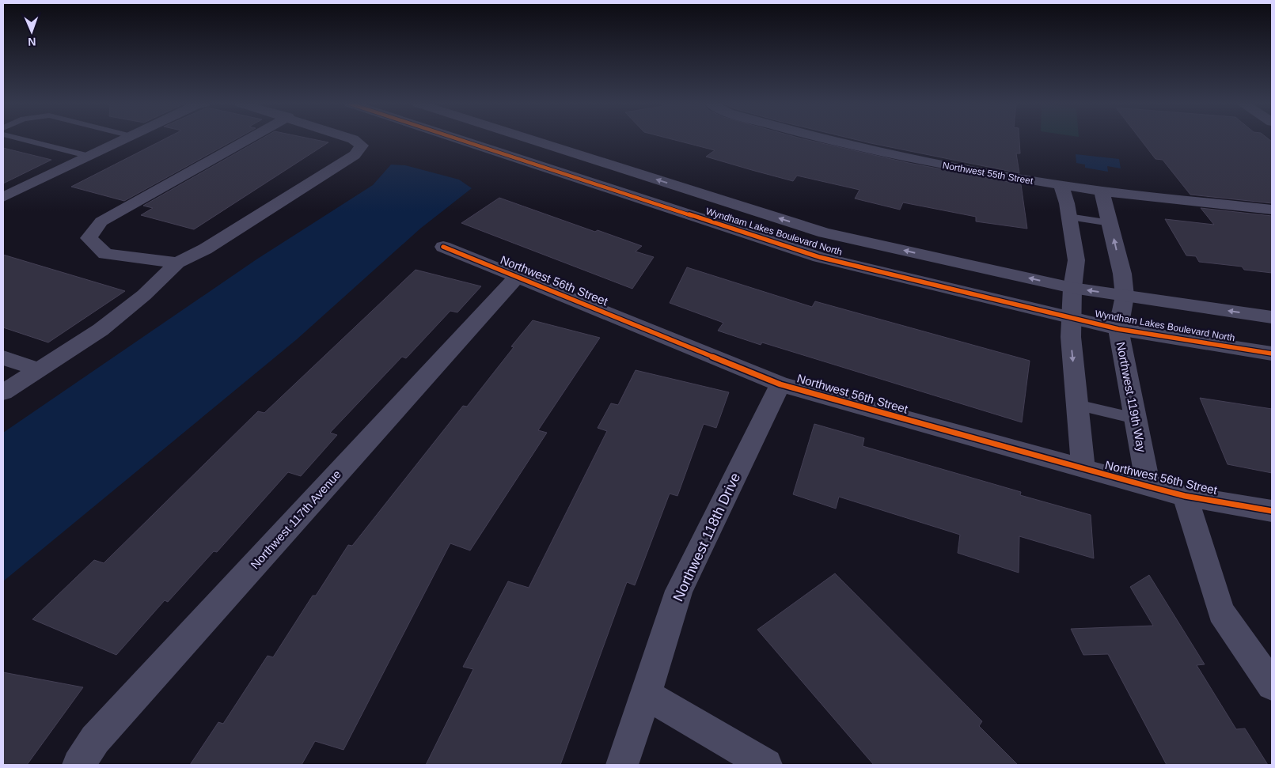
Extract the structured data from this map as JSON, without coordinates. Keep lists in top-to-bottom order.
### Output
{
  "streets": {
    "street": [
      "Northwest 55th Street",
      "Wyndham Lakes Boulevard North",
      "Northwest 56th Street",
      "Northwest 119th Way",
      "Northwest 117th Avenue",
      "Northwest 118th Drive"
    ]
  },
  "crossings": [
    ["Northwest 55th Street", "Northwest 119th Way"],
    ["Wyndham Lakes Boulevard North", "Northwest 119th Way"],
    ["Northwest 56th Street", "Northwest 119th Way"],
    ["Northwest 56th Street", "Northwest 117th Avenue"],
    ["Northwest 56th Street", "Northwest 118th Drive"]
  ],
  "north": "bottom"
}
